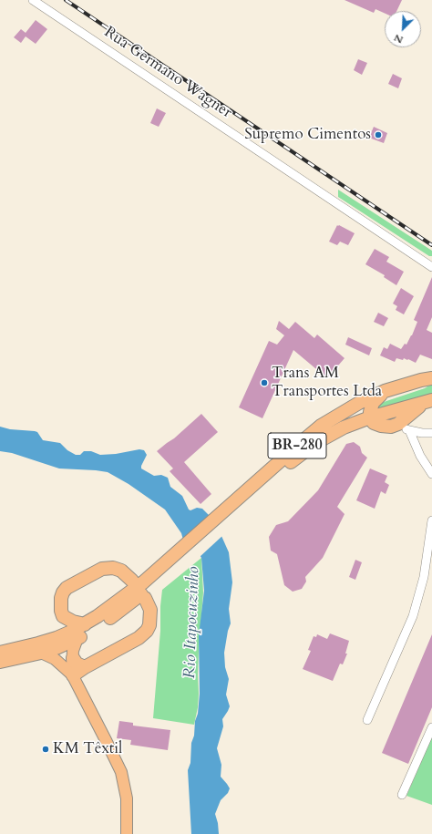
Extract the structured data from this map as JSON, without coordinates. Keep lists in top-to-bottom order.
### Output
{
  "streets": {
    "highway": ["BR-280"],
    "street": ["Rua Germano Wagner"]
  },
  "water": ["Rio Itapocuzinho"],
  "places": ["Supremo Cimentos", "Trans AM Transportes Ltda", "KM Têxtil"],
  "north": "bottom left"
}
